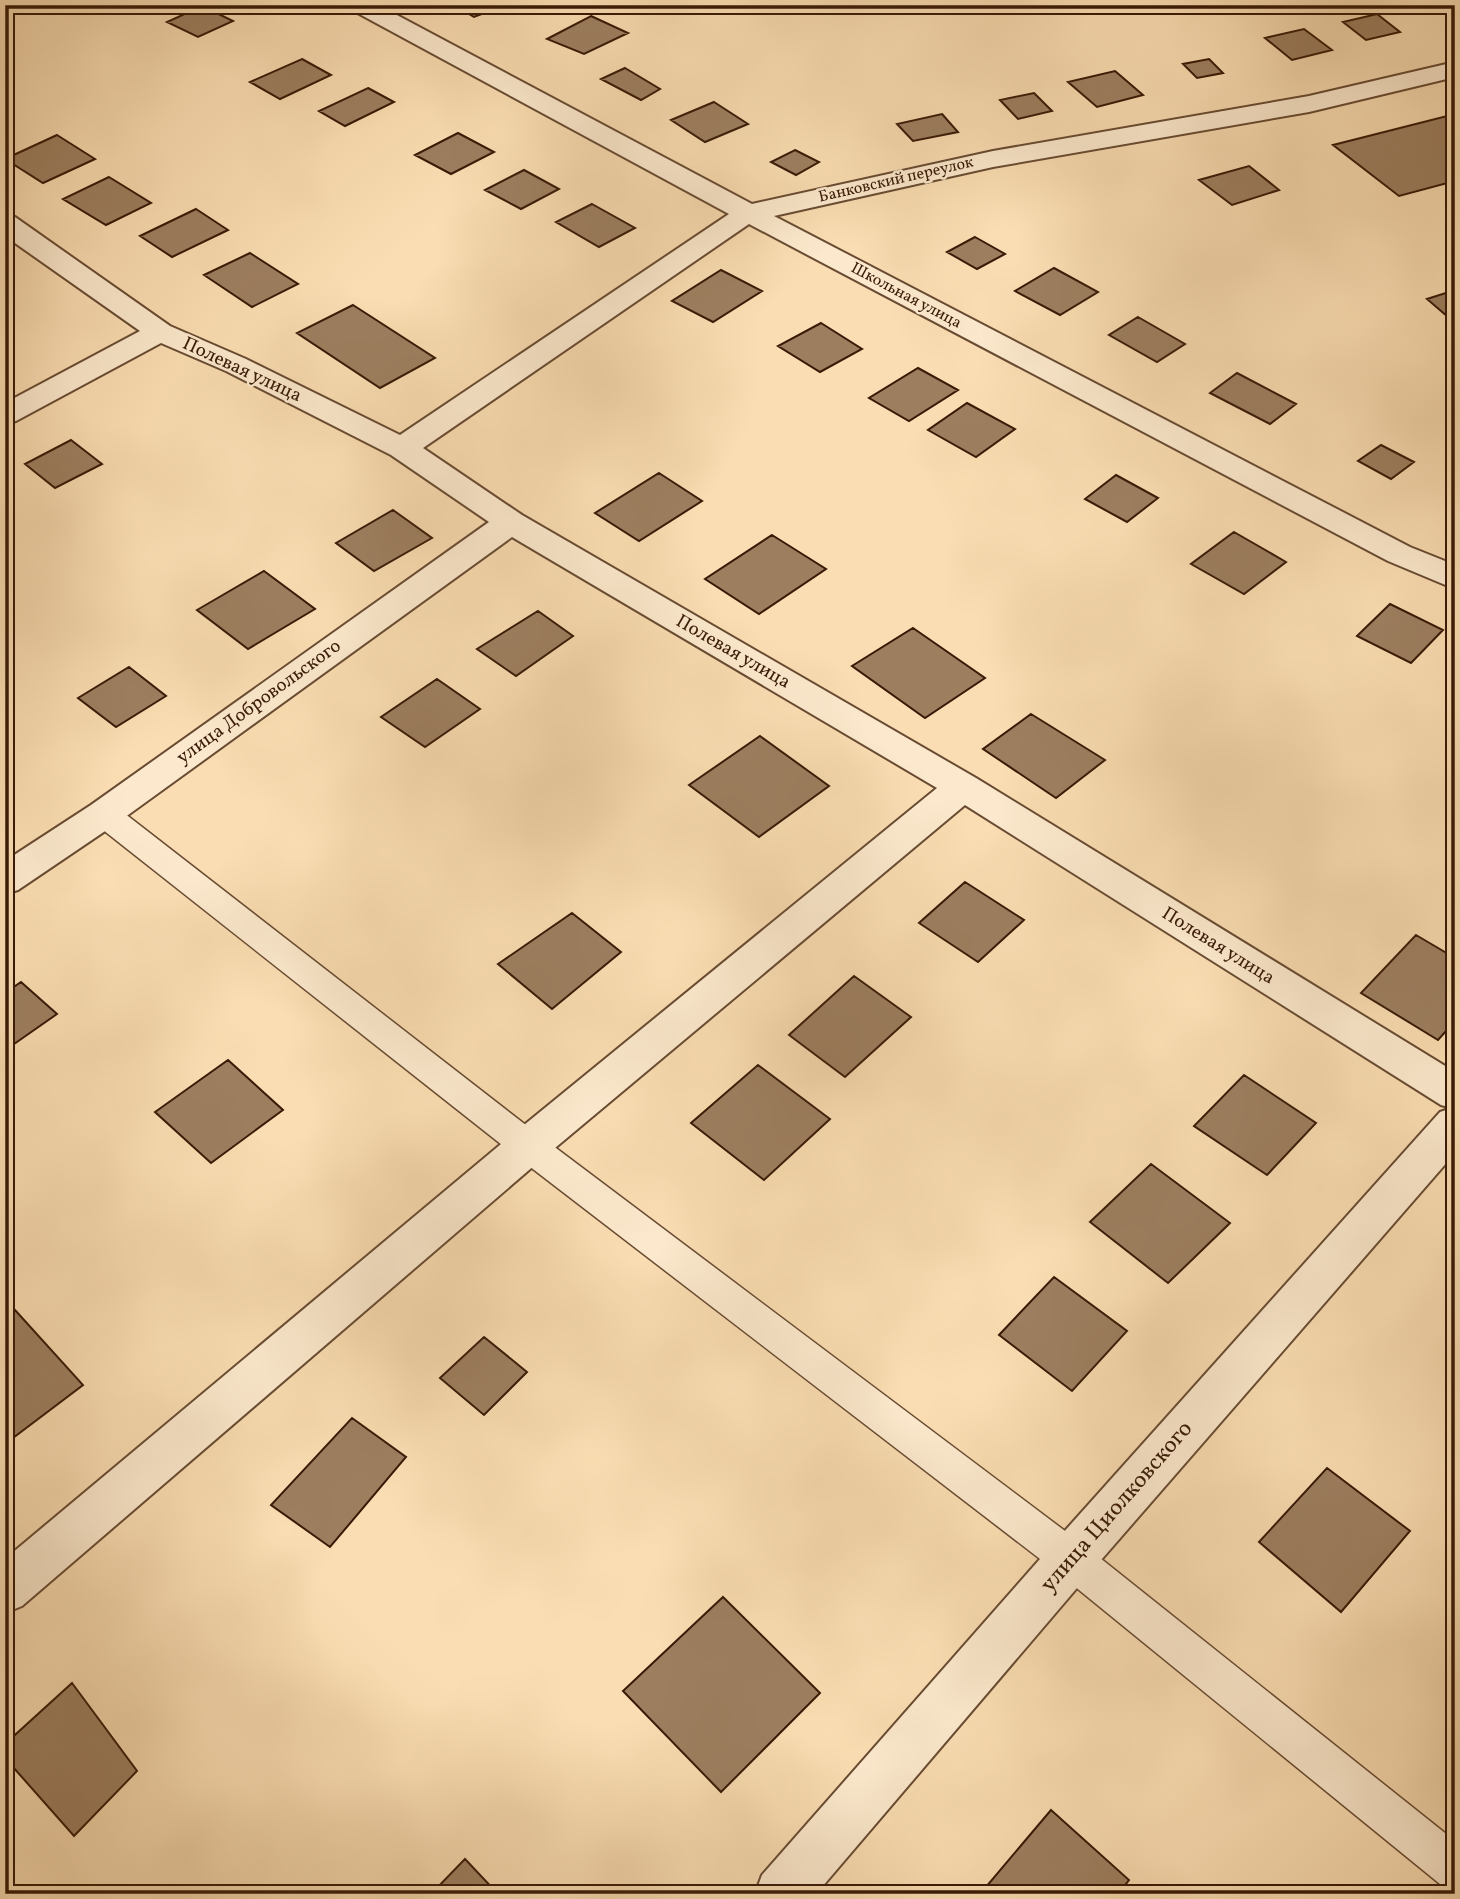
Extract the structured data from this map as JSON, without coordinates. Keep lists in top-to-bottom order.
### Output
{
  "streets": {
    "street": [
      "Банковский переулок",
      "Школьная улица",
      "Полевая улица",
      "улица Добровольского",
      "улица Циолковского"
    ]
  },
  "crossings": [
    ["Банковский переулок", "Школьная улица"],
    ["Банковский переулок", "Полевая улица"],
    ["Полевая улица", "улица Добровольского"]
  ]
}
